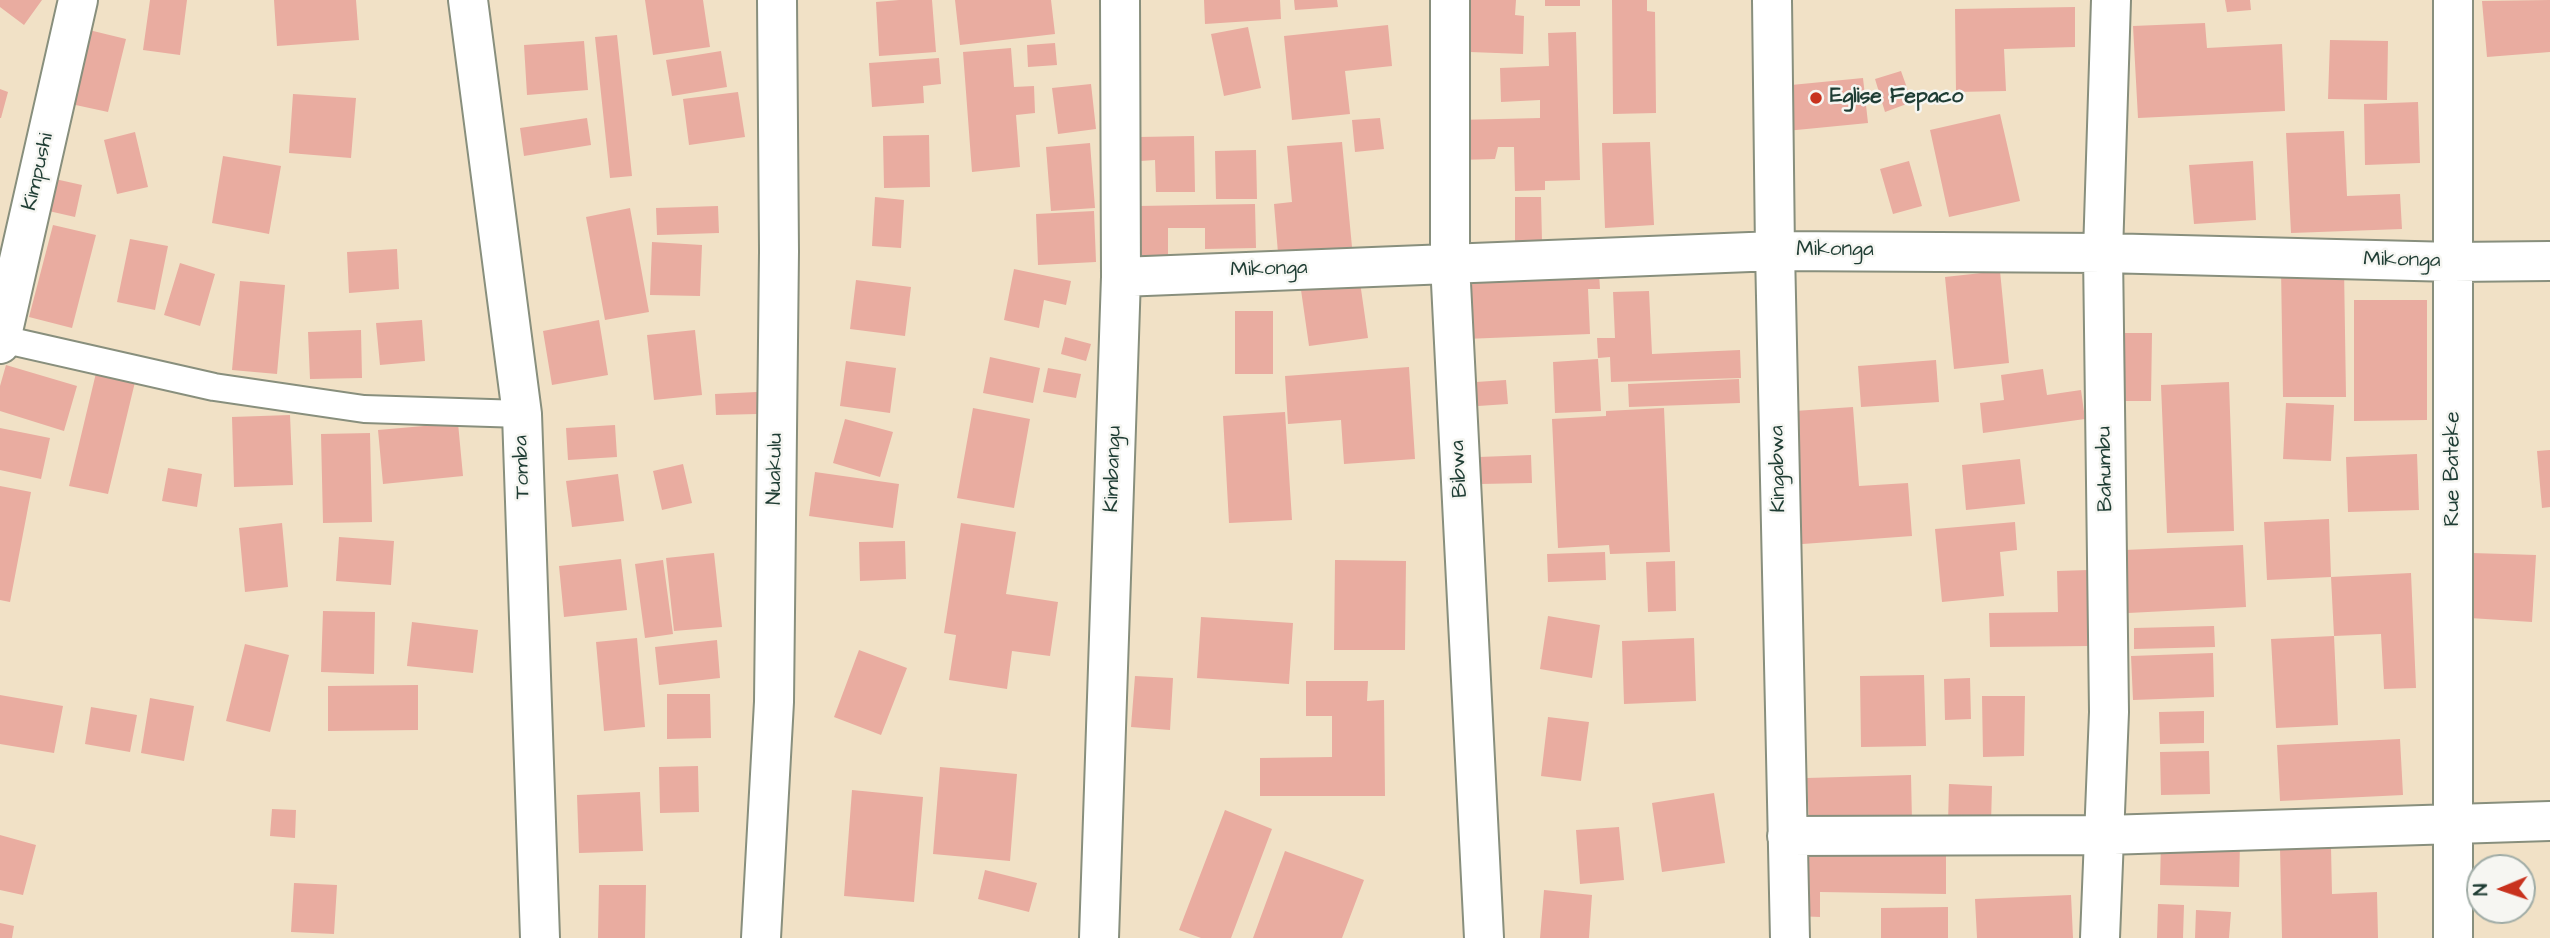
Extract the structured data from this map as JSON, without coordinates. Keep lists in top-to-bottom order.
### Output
{
  "streets": {
    "street": [
      "Kimpushi",
      "Mikonga",
      "Tomba",
      "Nuakulu",
      "Kimbangu",
      "Bibwa",
      "Kingabwa",
      "Bahumbu",
      "Rue Bateke"
    ]
  },
  "crossings": [
    ["Mikonga", "Kimbangu"],
    ["Mikonga", "Bibwa"],
    ["Mikonga", "Kingabwa"],
    ["Mikonga", "Bahumbu"],
    ["Mikonga", "Rue Bateke"]
  ],
  "places": ["Eglise Fepaco"],
  "north": "left"
}
